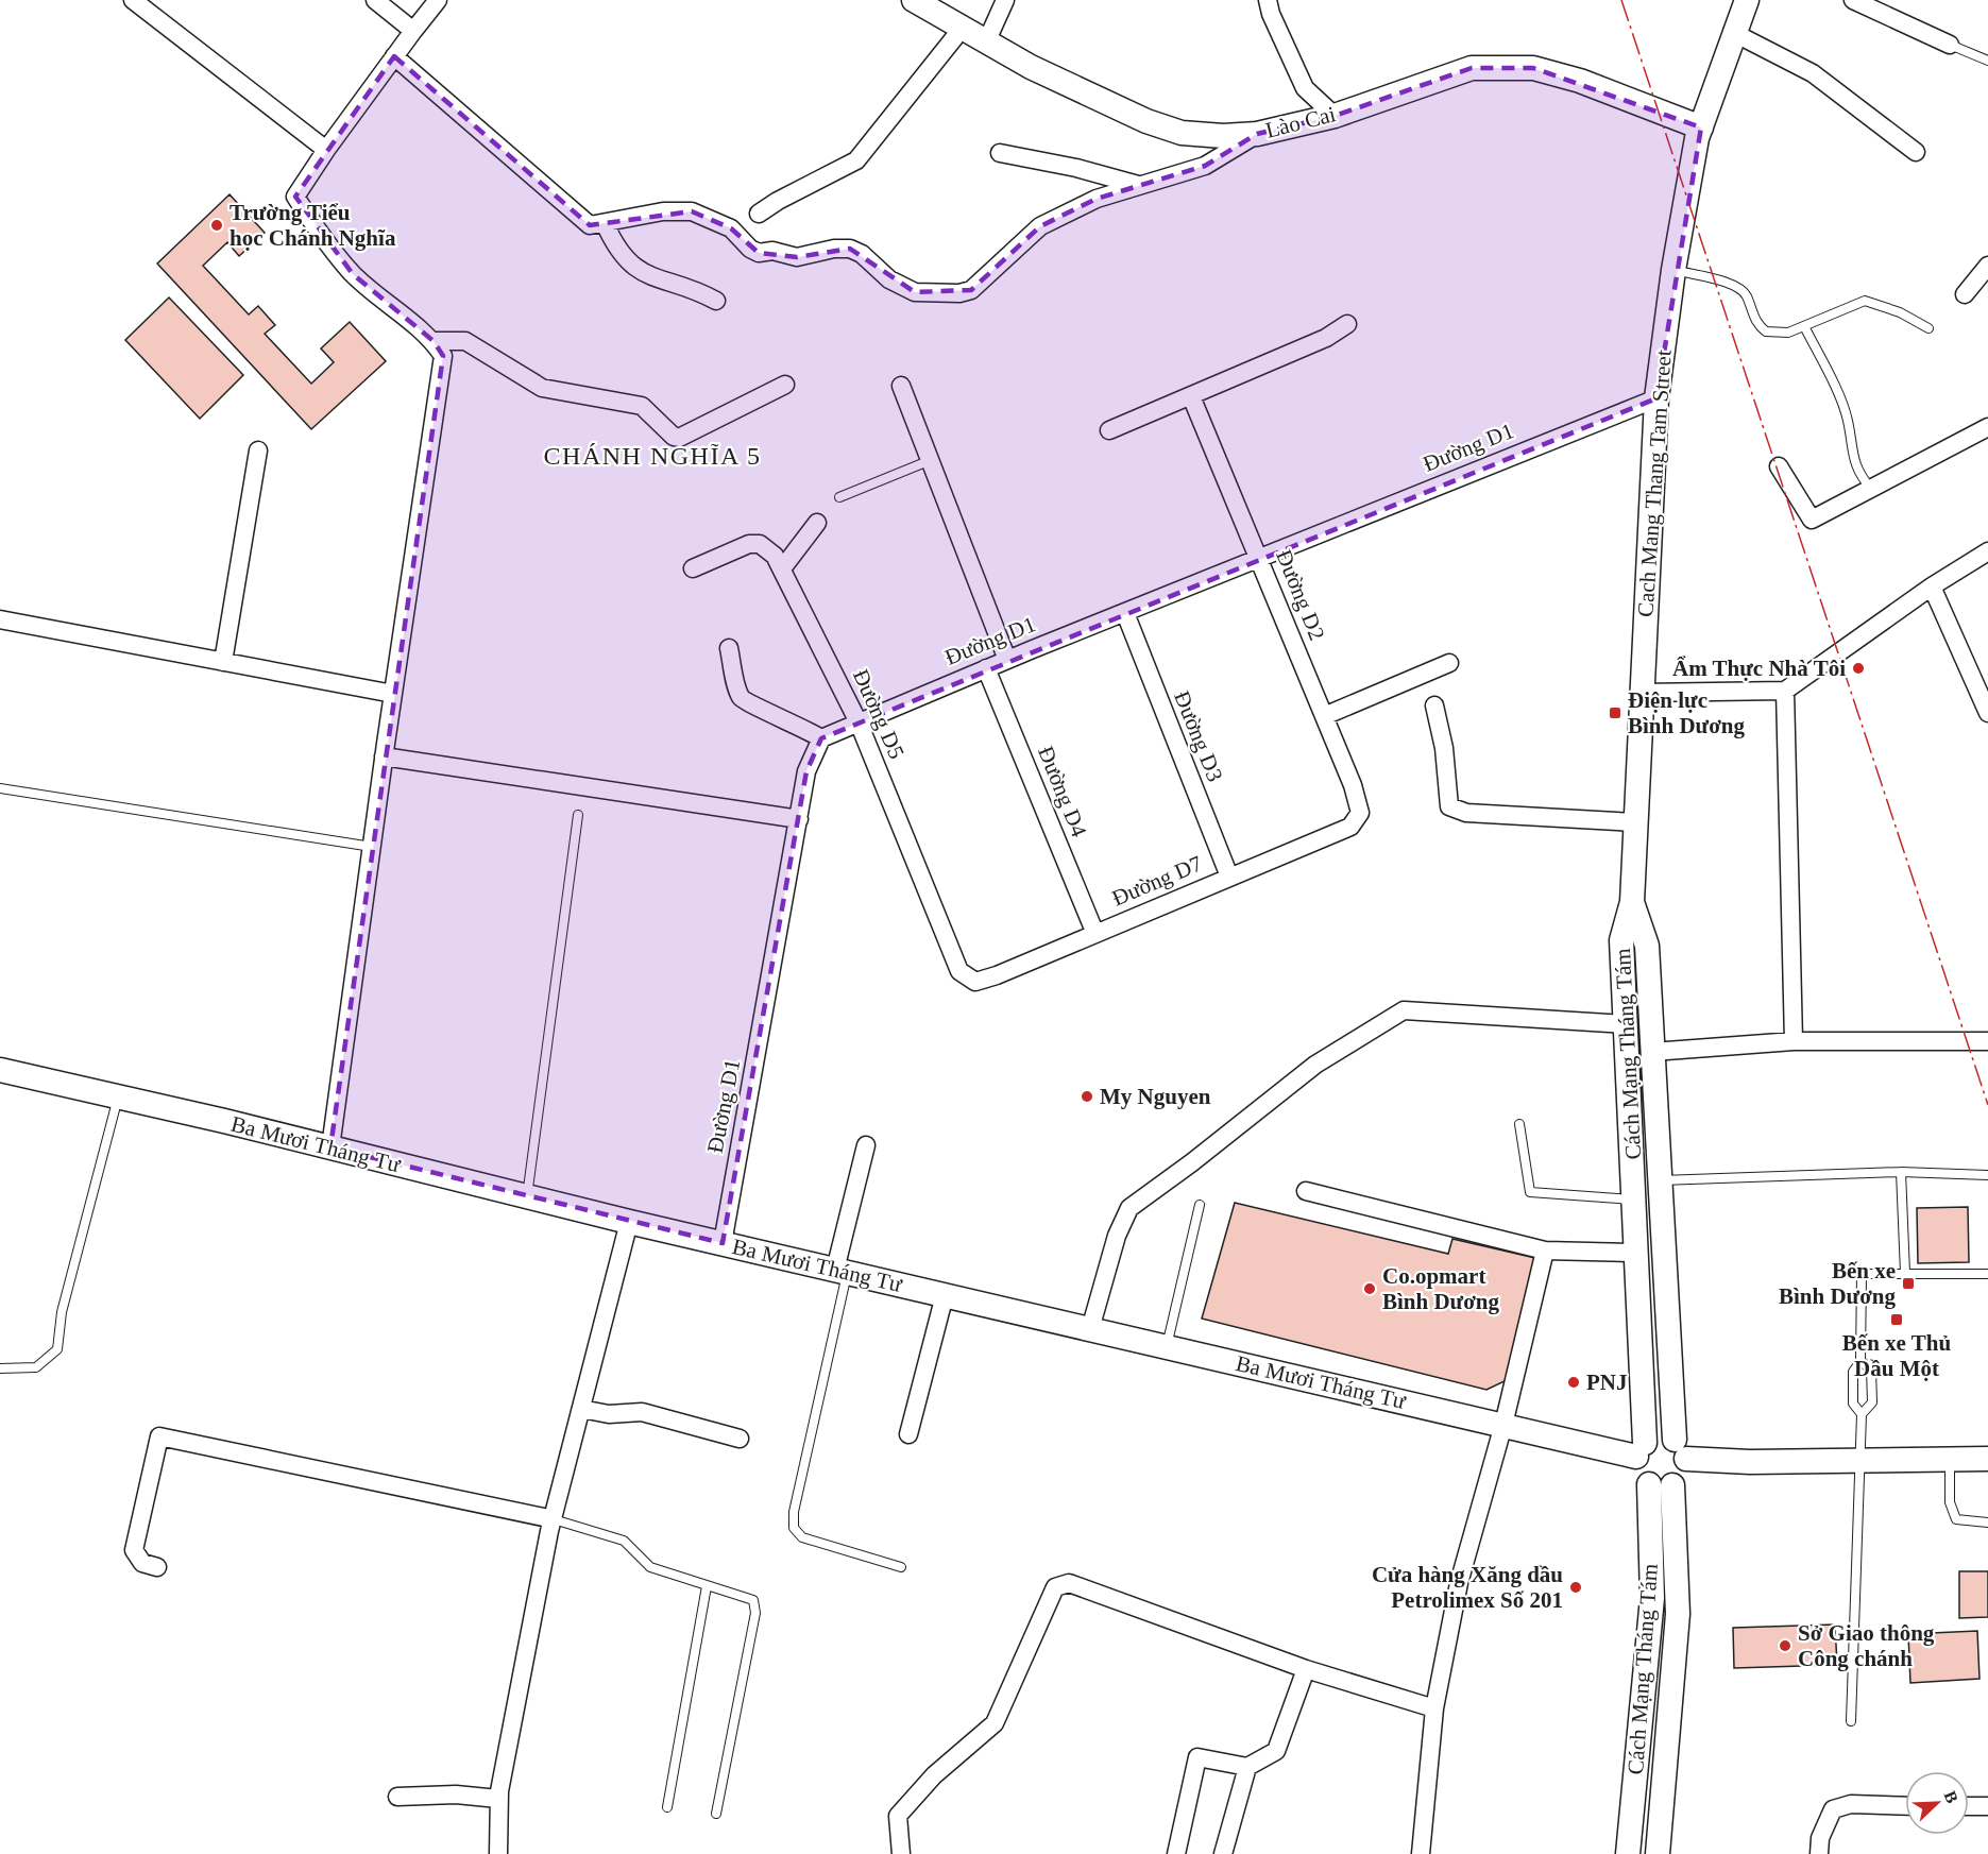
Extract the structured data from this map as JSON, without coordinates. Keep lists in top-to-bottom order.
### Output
{
  "streets": {
    "main road": [
      "Lào Cai",
      "Cach Mang Thang Tam Street",
      "Cách Mạng Tháng Tám",
      "Ba Mươi Tháng Tư"
    ],
    "street": [
      "Đường D1",
      "Đường D2",
      "Đường D5",
      "Đường D3",
      "Đường D4",
      "Đường D7"
    ]
  },
  "crossings": [
    ["Lào Cai", "Cach Mang Thang Tam Street"],
    ["Đường D1", "Cach Mang Thang Tam Street"],
    ["Đường D1", "Đường D2"],
    ["Đường D1", "Đường D5"],
    ["Đường D1", "Đường D3"],
    ["Đường D1", "Đường D4"],
    ["Đường D1", "Ba Mươi Tháng Tư"],
    ["Cach Mang Thang Tam Street", "Cách Mạng Tháng Tám"],
    ["Đường D2", "Đường D7"],
    ["Đường D5", "Đường D7"],
    ["Đường D3", "Đường D7"],
    ["Đường D4", "Đường D7"],
    ["Cách Mạng Tháng Tám", "Ba Mươi Tháng Tư"]
  ],
  "districts": ["CHÁNH NGHĨA 5"],
  "places": {
    "other": [
      "Trường Tiểu học Chánh Nghĩa",
      "Ẩm Thực Nhà Tôi",
      "My Nguyen",
      "Co.opmart Bình Dương",
      "PNJ",
      "Cửa hàng Xăng dầu Petrolimex Số 201",
      "Sở Giao thông Công chánh"
    ],
    "transit": ["Điện lực Bình Dương", "Bến xe Bình Dương", "Bến xe Thủ Dầu Một"]
  },
  "north": "top right"
}
